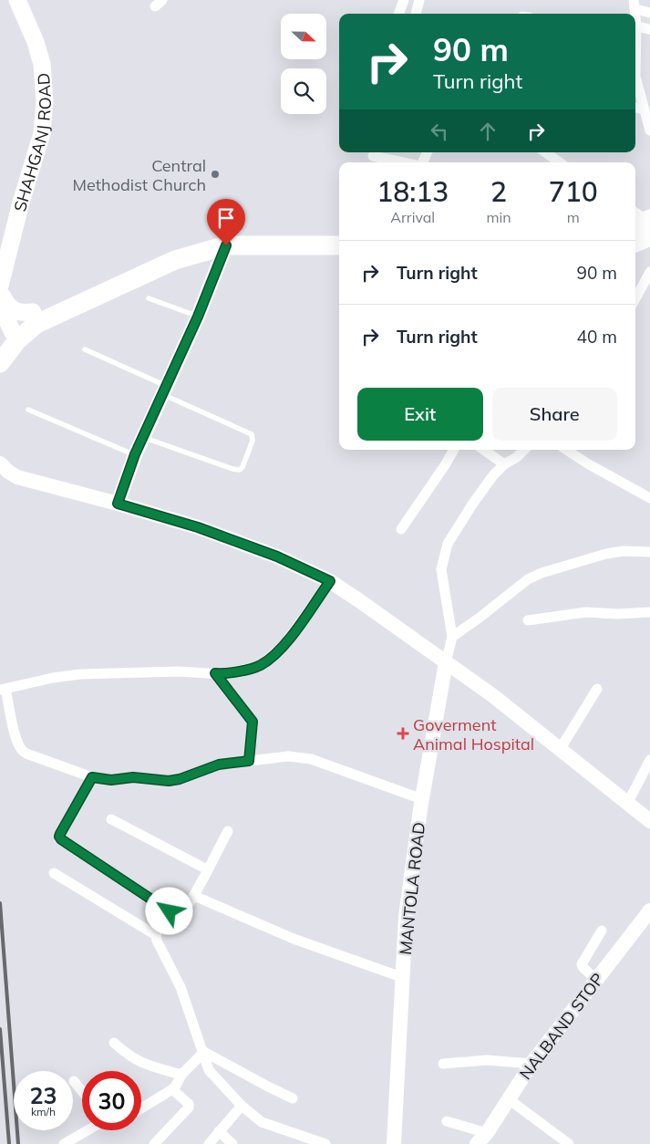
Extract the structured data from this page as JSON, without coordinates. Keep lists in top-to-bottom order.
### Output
{
  "streets": {
    "main road": ["SHAHGANJ ROAD"],
    "street": ["MANTOLA ROAD", "NALBAND STOP"]
  },
  "places": {
    "other": ["Central Methodist Church"],
    "health": ["Goverment Animal Hospital"]
  },
  "north": "right",
  "page": {
    "turn": ["90 m", "Turn right"],
    "eta": [
      "18:13",
      "Arrival",
      "2",
      "min",
      "710",
      "m"
    ],
    "list": [
      {
        "name": "Turn right",
        "value": "90 m"
      },
      {
        "name": "Turn right",
        "value": "40 m"
      }
    ],
    "buttons": ["Exit", "Share"],
    "speed": "23 km/h",
    "limit": "30"
  }
}
